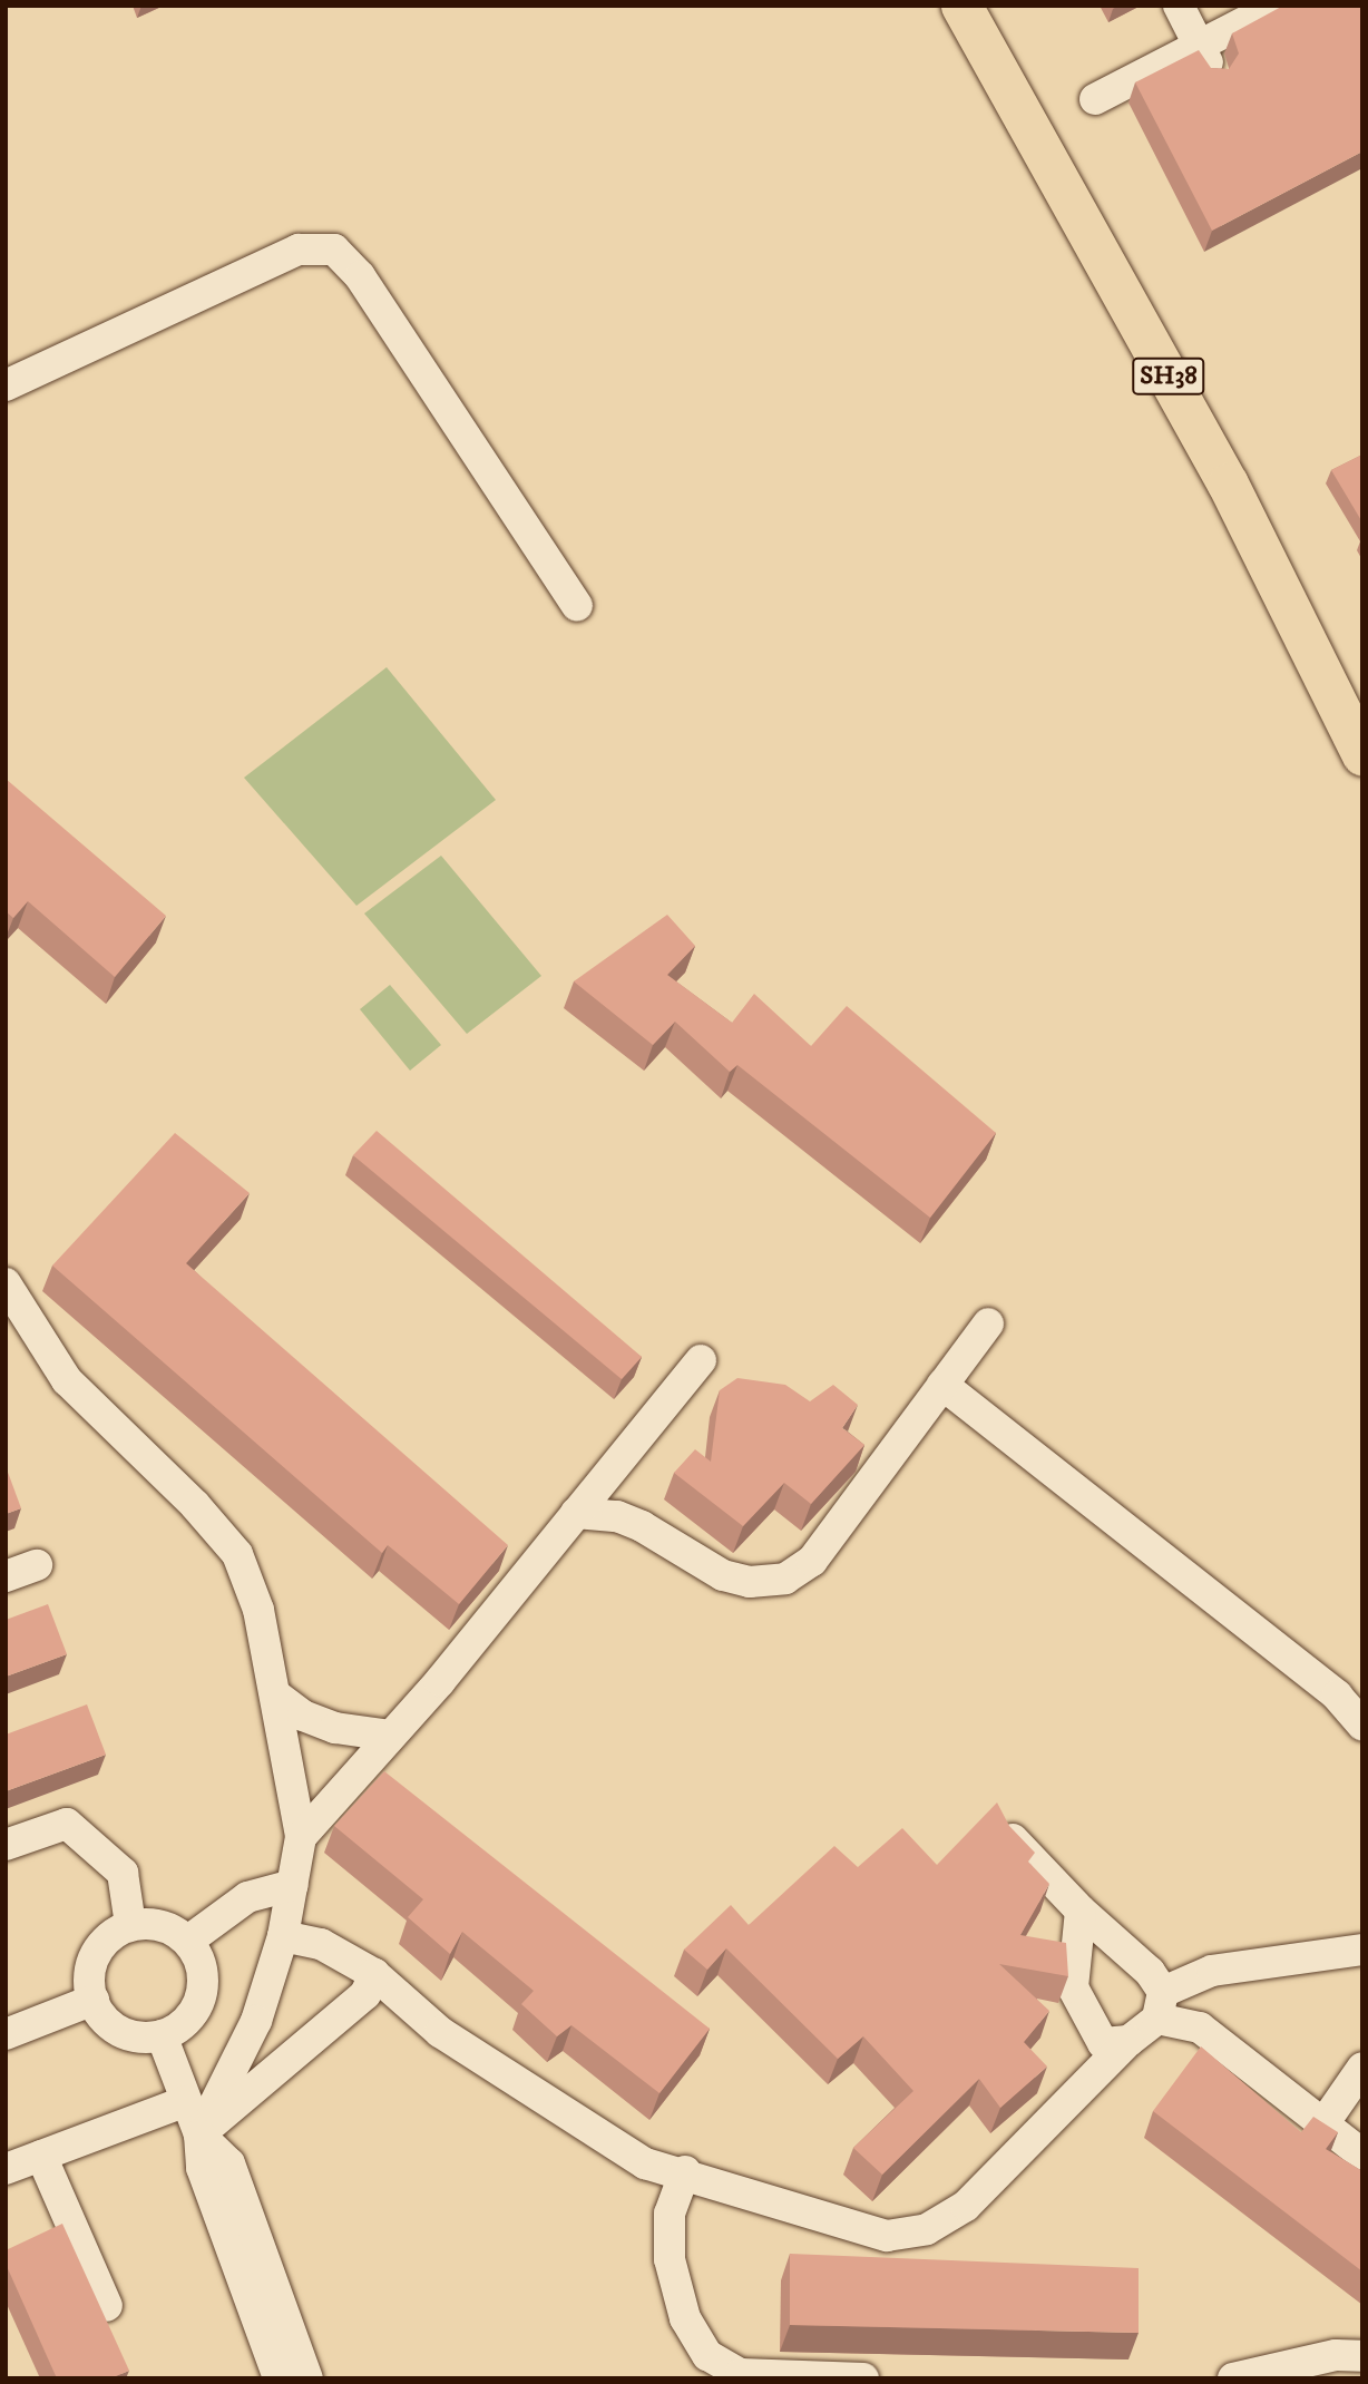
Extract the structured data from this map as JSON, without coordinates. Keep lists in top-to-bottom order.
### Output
{
  "streets": {
    "main road": ["SH38"]
  }
}
